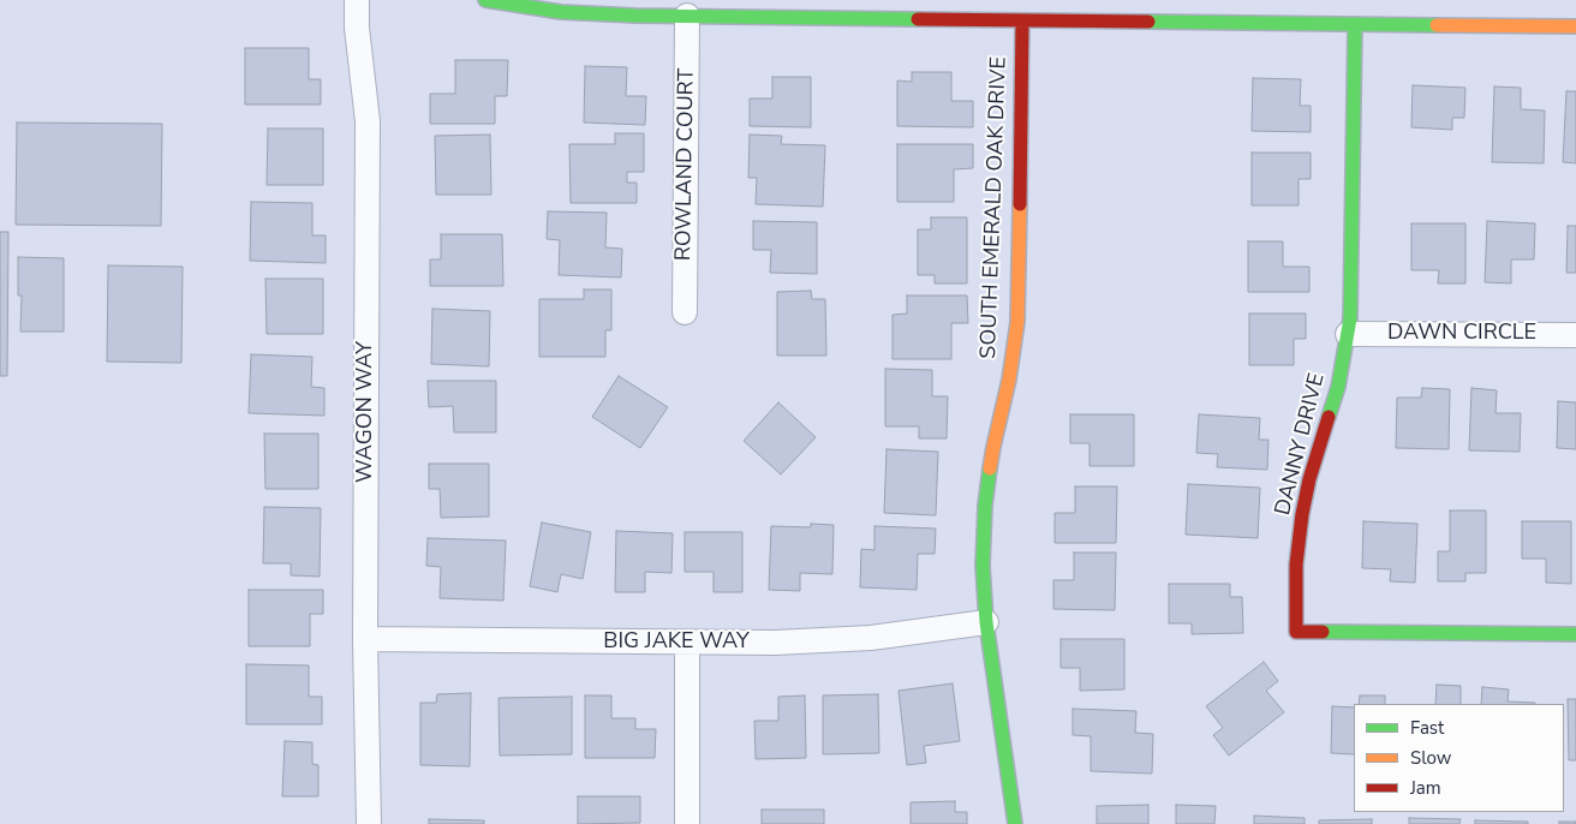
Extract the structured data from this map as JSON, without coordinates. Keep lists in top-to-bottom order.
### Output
{
  "streets": {
    "street": [
      "ROWLAND COURT",
      "SOUTH EMERALD OAK DRIVE",
      "DAWN CIRCLE",
      "WAGON WAY",
      "DANNY DRIVE",
      "BIG JAKE WAY"
    ]
  },
  "crossings": [
    ["SOUTH EMERALD OAK DRIVE", "BIG JAKE WAY"],
    ["DAWN CIRCLE", "DANNY DRIVE"],
    ["WAGON WAY", "BIG JAKE WAY"]
  ],
  "legend": ["Fast", "Slow", "Jam"]
}
